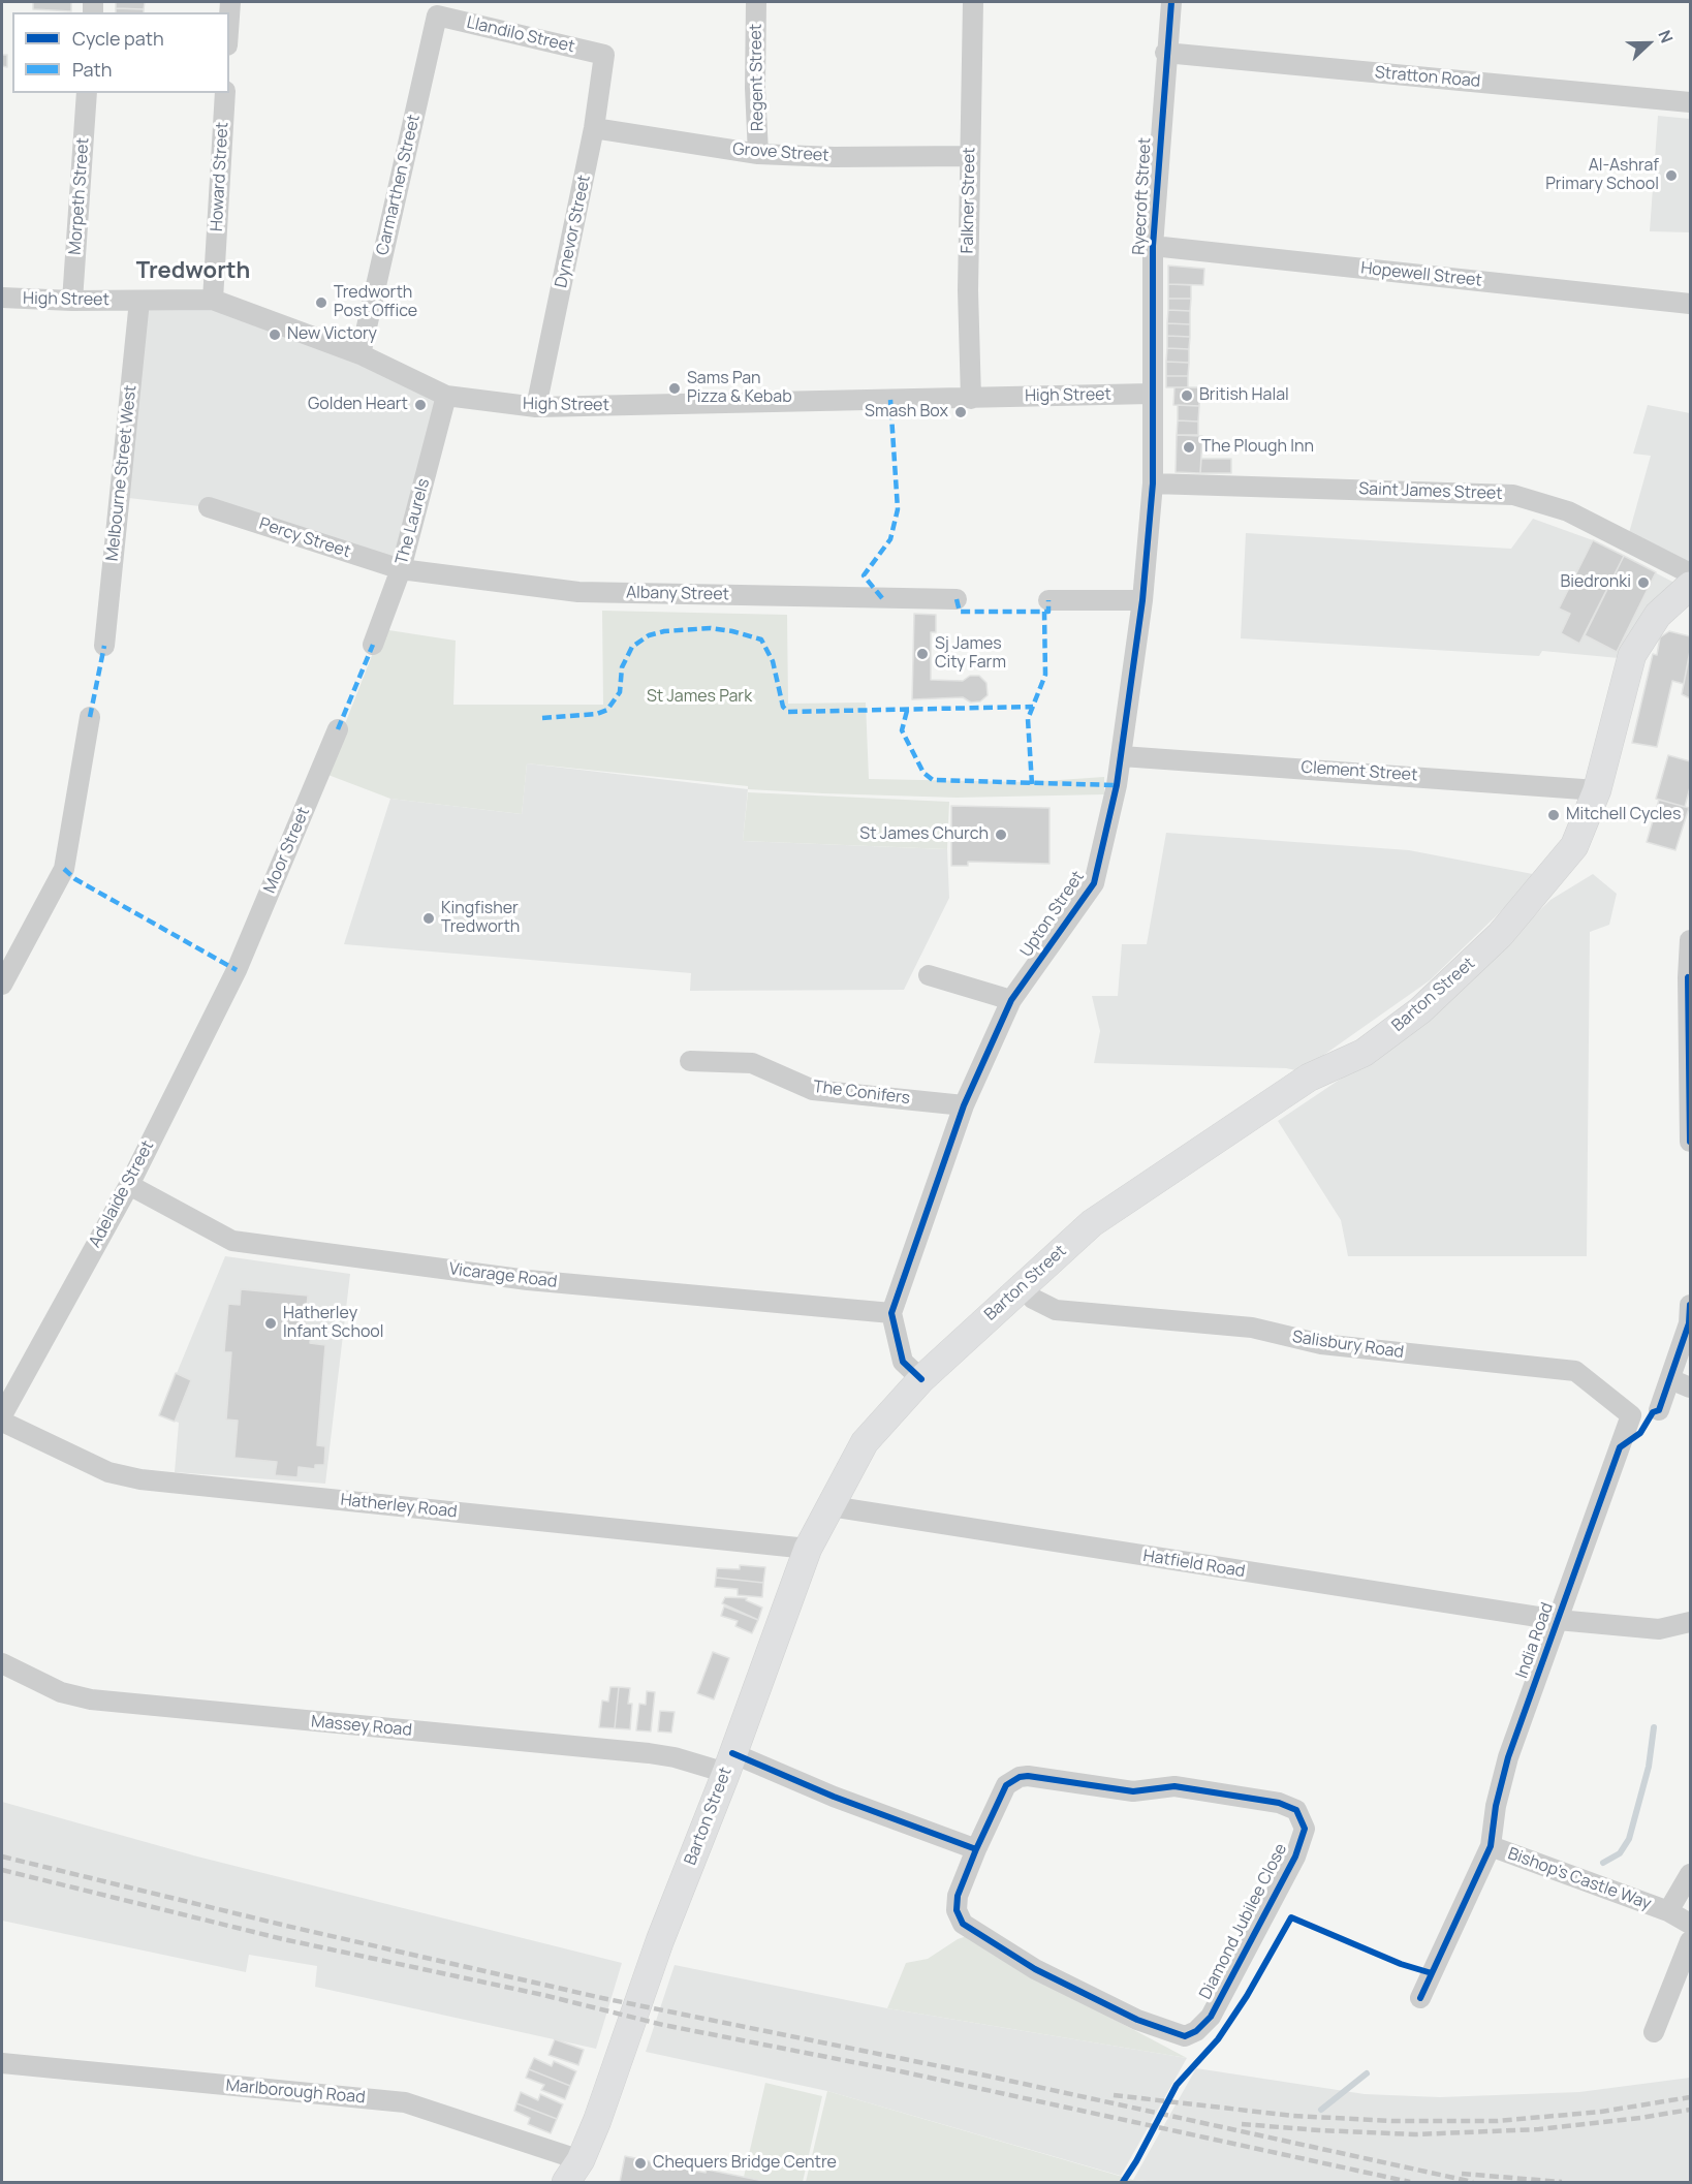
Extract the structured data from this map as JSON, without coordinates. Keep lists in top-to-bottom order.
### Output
{
  "streets": {
    "main road": ["Barton Street"],
    "street": [
      "Llandilo Street",
      "Regent Street",
      "Stratton Road",
      "Grove Street",
      "Howard Street",
      "Carmarthen Street",
      "Morpeth Street",
      "Ryecroft Street",
      "Falkner Street",
      "Dynevor Street",
      "Hopewell Street",
      "High Street",
      "Melbourne Street West",
      "Saint James Street",
      "The Laurels",
      "Percy Street",
      "Albany Street",
      "Clement Street",
      "Moor Street",
      "Upton Street",
      "The Conifers",
      "Adelaide Street",
      "Vicarage Road",
      "Salisbury Road",
      "Hatherley Road",
      "Hatfield Road",
      "India Road",
      "Massey Road",
      "Bishop's Castle Way",
      "Diamond Jubilee Close",
      "Marlborough Road"
    ]
  },
  "crossings": [
    ["Llandilo Street", "Carmarthen Street"],
    ["Llandilo Street", "Dynevor Street"],
    ["Regent Street", "Grove Street"],
    ["Stratton Road", "Ryecroft Street"],
    ["Grove Street", "Falkner Street"],
    ["Grove Street", "Dynevor Street"],
    ["Howard Street", "High Street"],
    ["Carmarthen Street", "High Street"],
    ["Morpeth Street", "High Street"],
    ["Ryecroft Street", "Hopewell Street"],
    ["Ryecroft Street", "High Street"],
    ["Ryecroft Street", "Upton Street"],
    ["Falkner Street", "High Street"],
    ["Dynevor Street", "High Street"],
    ["High Street", "Melbourne Street West"],
    ["High Street", "The Laurels"],
    ["High Street", "Upton Street"],
    ["Saint James Street", "Upton Street"],
    ["The Laurels", "Percy Street"],
    ["The Laurels", "Albany Street"],
    ["Percy Street", "Albany Street"],
    ["Clement Street", "Upton Street"],
    ["Clement Street", "Barton Street"],
    ["Moor Street", "Adelaide Street"],
    ["Upton Street", "The Conifers"],
    ["Upton Street", "Vicarage Road"],
    ["Barton Street", "Salisbury Road"],
    ["Barton Street", "Hatherley Road"],
    ["Barton Street", "Hatfield Road"],
    ["Barton Street", "Massey Road"],
    ["Barton Street", "Marlborough Road"],
    ["Adelaide Street", "Vicarage Road"],
    ["Salisbury Road", "India Road"],
    ["Hatfield Road", "India Road"],
    ["India Road", "Bishop's Castle Way"]
  ],
  "districts": ["Tredworth"],
  "parks": ["St James Park"],
  "places": [
    "Al-Ashraf Primary School",
    "Tredworth Post Office",
    "New Victory",
    "Sams Pan Pizza & Kebab",
    "British Halal",
    "Golden Heart",
    "Smash Box",
    "The Plough Inn",
    "Biedronki",
    "Sj James City Farm",
    "Mitchell Cycles",
    "St James Church",
    "Kingfisher Tredworth",
    "Hatherley Infant School",
    "Chequers Bridge Centre"
  ],
  "legend": ["Cycle path", "Path"],
  "north": "right"
}
